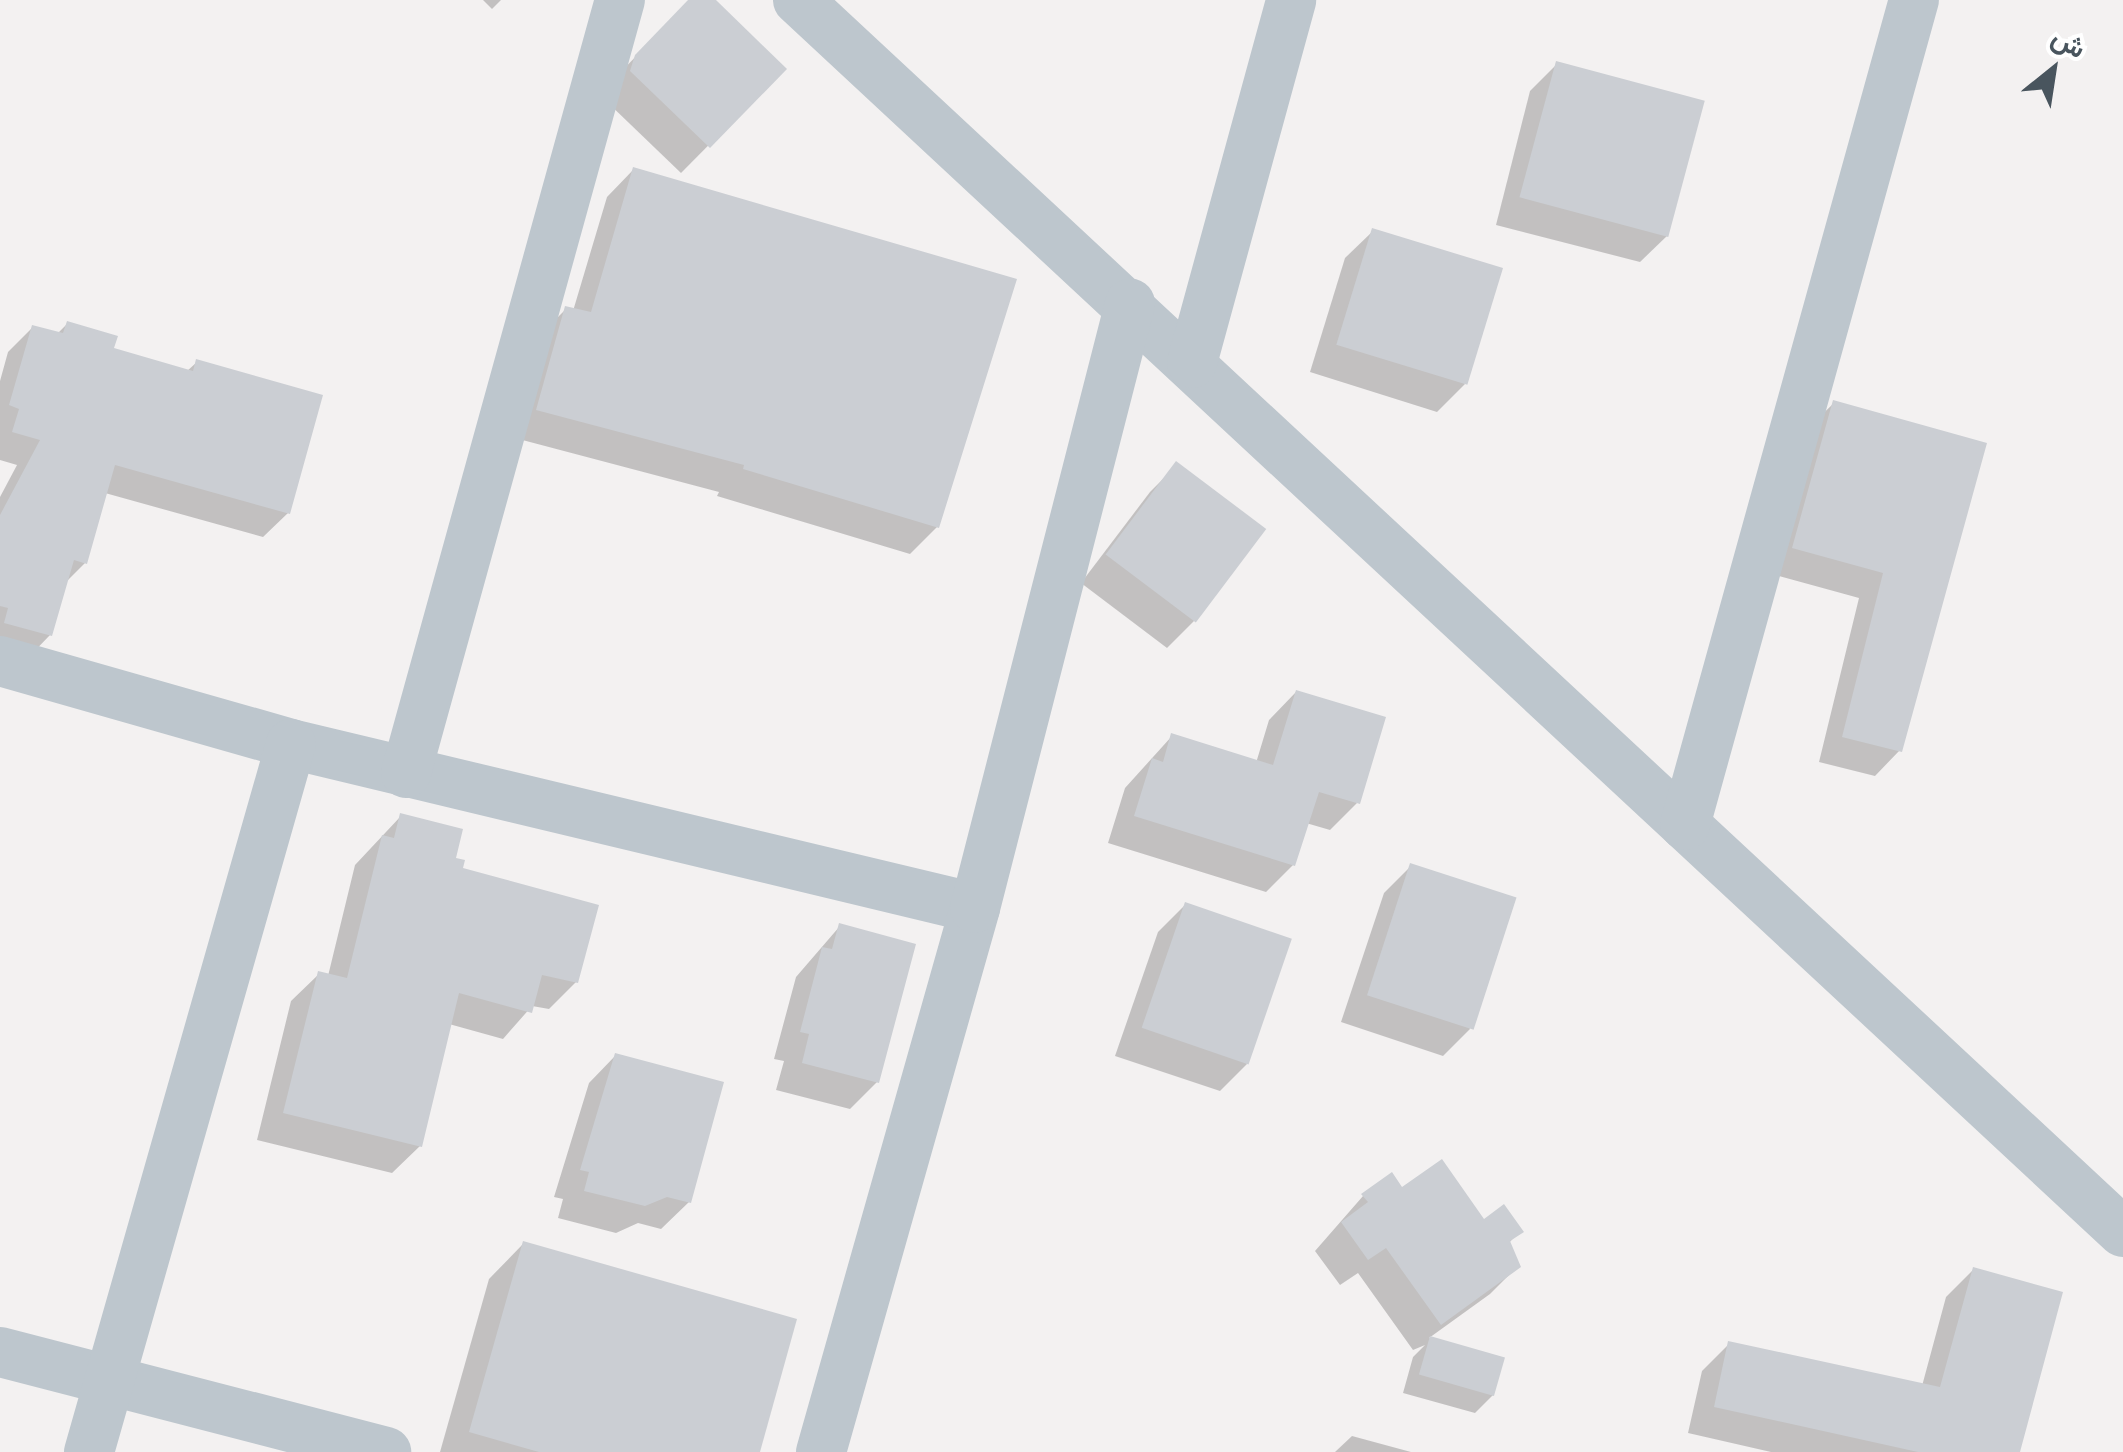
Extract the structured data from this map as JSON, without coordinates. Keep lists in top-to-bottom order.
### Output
{
  "north": "top right"
}
